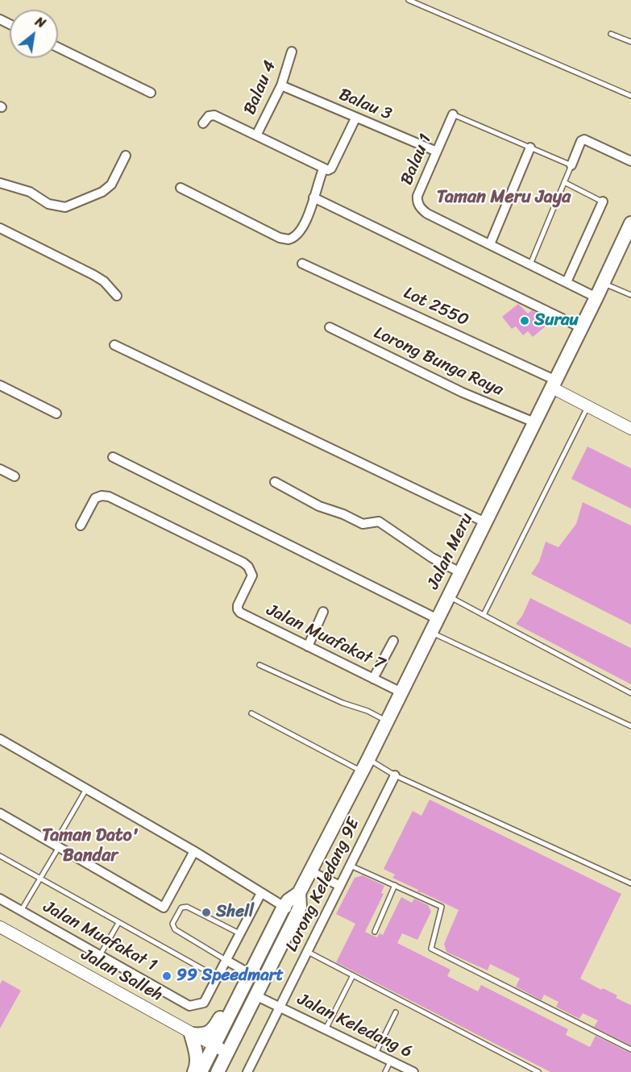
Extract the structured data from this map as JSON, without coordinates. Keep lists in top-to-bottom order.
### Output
{
  "streets": {
    "main road": ["Jalan Meru"],
    "street": [
      "Balau 4",
      "Balau 3",
      "Balau 1",
      "Lot 2550",
      "Lorong Bunga Raya",
      "Jalan Muafakat 7",
      "Lorong Keledang 9E",
      "Jalan Muafakat 1",
      "Jalan Salleh",
      "Jalan Keledang 6"
    ]
  },
  "crossings": [
    ["Balau 4", "Balau 3"],
    ["Balau 3", "Balau 1"],
    ["Balau 1", "Jalan Meru"],
    ["Lot 2550", "Jalan Meru"],
    ["Lorong Bunga Raya", "Jalan Meru"],
    ["Jalan Meru", "Jalan Muafakat 7"],
    ["Jalan Meru", "Jalan Salleh"],
    ["Jalan Meru", "Jalan Keledang 6"],
    ["Lorong Keledang 9E", "Jalan Keledang 6"]
  ],
  "districts": ["Taman Meru Jaya", "Taman Dato' Bandar"],
  "places": ["Surau", "Shell", "99 Speedmart"],
  "north": "top right"
}
